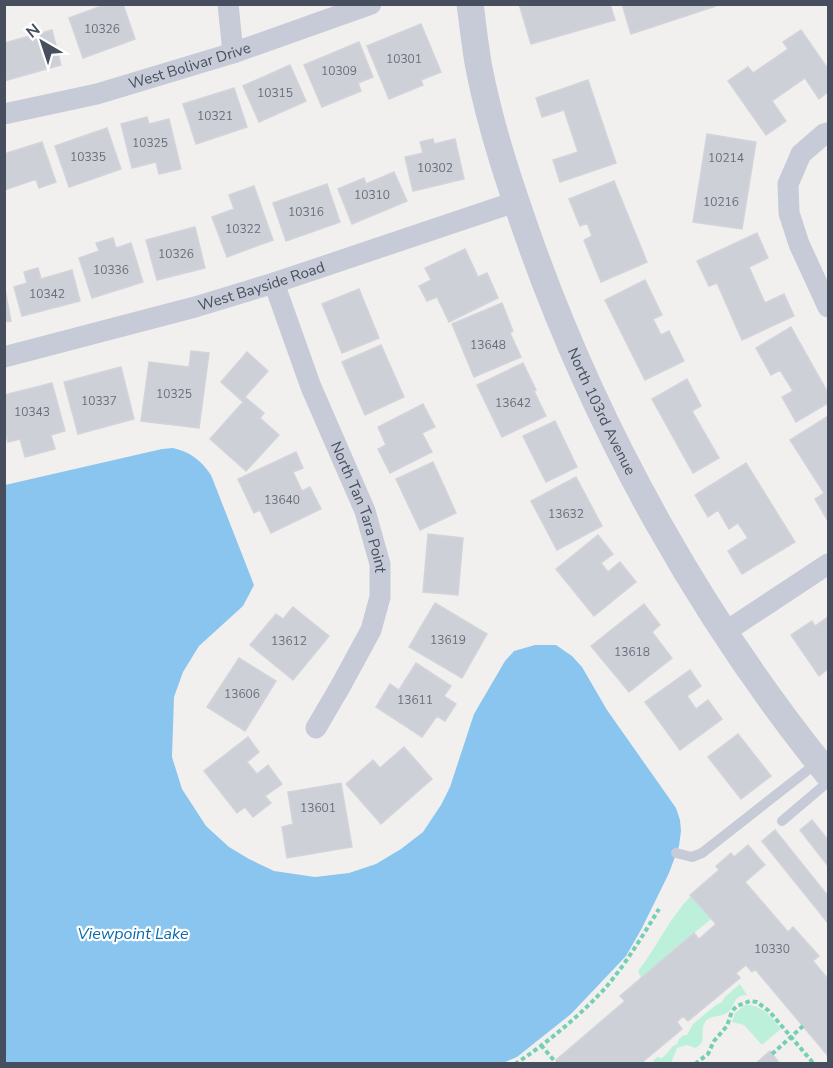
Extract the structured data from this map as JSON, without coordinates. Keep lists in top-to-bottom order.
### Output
{
  "streets": {
    "street": [
      "West Bolivar Drive",
      "West Bayside Road",
      "North 103rd Avenue",
      "North Tan Tara Point"
    ]
  },
  "crossings": [
    ["West Bayside Road", "North 103rd Avenue"],
    ["West Bayside Road", "North Tan Tara Point"]
  ],
  "water": ["Viewpoint Lake"],
  "house_numbers": [
    "10326",
    "10301",
    "10309",
    "10315",
    "10321",
    "10325",
    "10335",
    "10214",
    "10302",
    "10310",
    "10216",
    "10316",
    "10322",
    "10326",
    "10336",
    "10342",
    "13648",
    "10325",
    "10337",
    "13642",
    "10343",
    "13640",
    "13632",
    "13619",
    "13612",
    "13618",
    "13606",
    "13611",
    "13601",
    "10330"
  ],
  "north": "top left"
}
